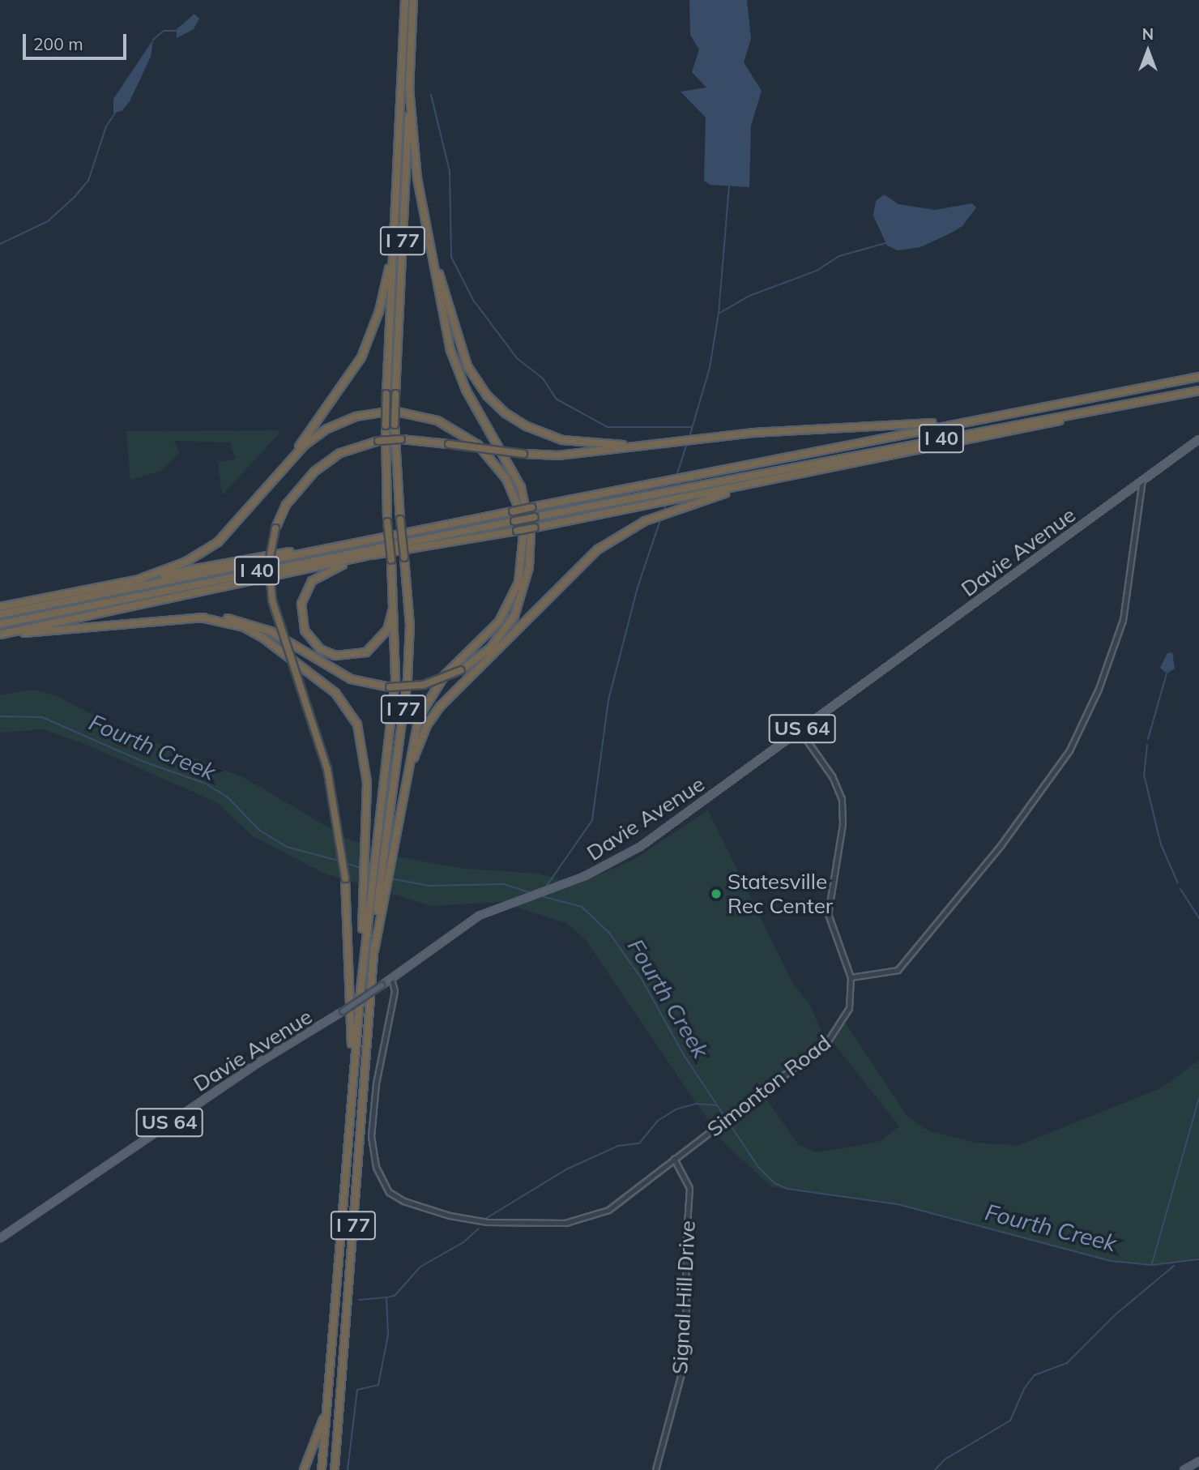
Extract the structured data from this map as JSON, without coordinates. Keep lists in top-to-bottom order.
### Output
{
  "streets": {
    "highway": ["I 77", "I 40"],
    "main road": ["Davie Avenue", "US 64"],
    "street": ["Simonton Road", "Signal Hill Drive"]
  },
  "crossings": [
    ["Davie Avenue", "Simonton Road"],
    ["Simonton Road", "Signal Hill Drive"]
  ],
  "water": ["Fourth Creek"],
  "places": ["Statesville Rec Center"],
  "scale_bar": "200 m",
  "north": "top"
}
